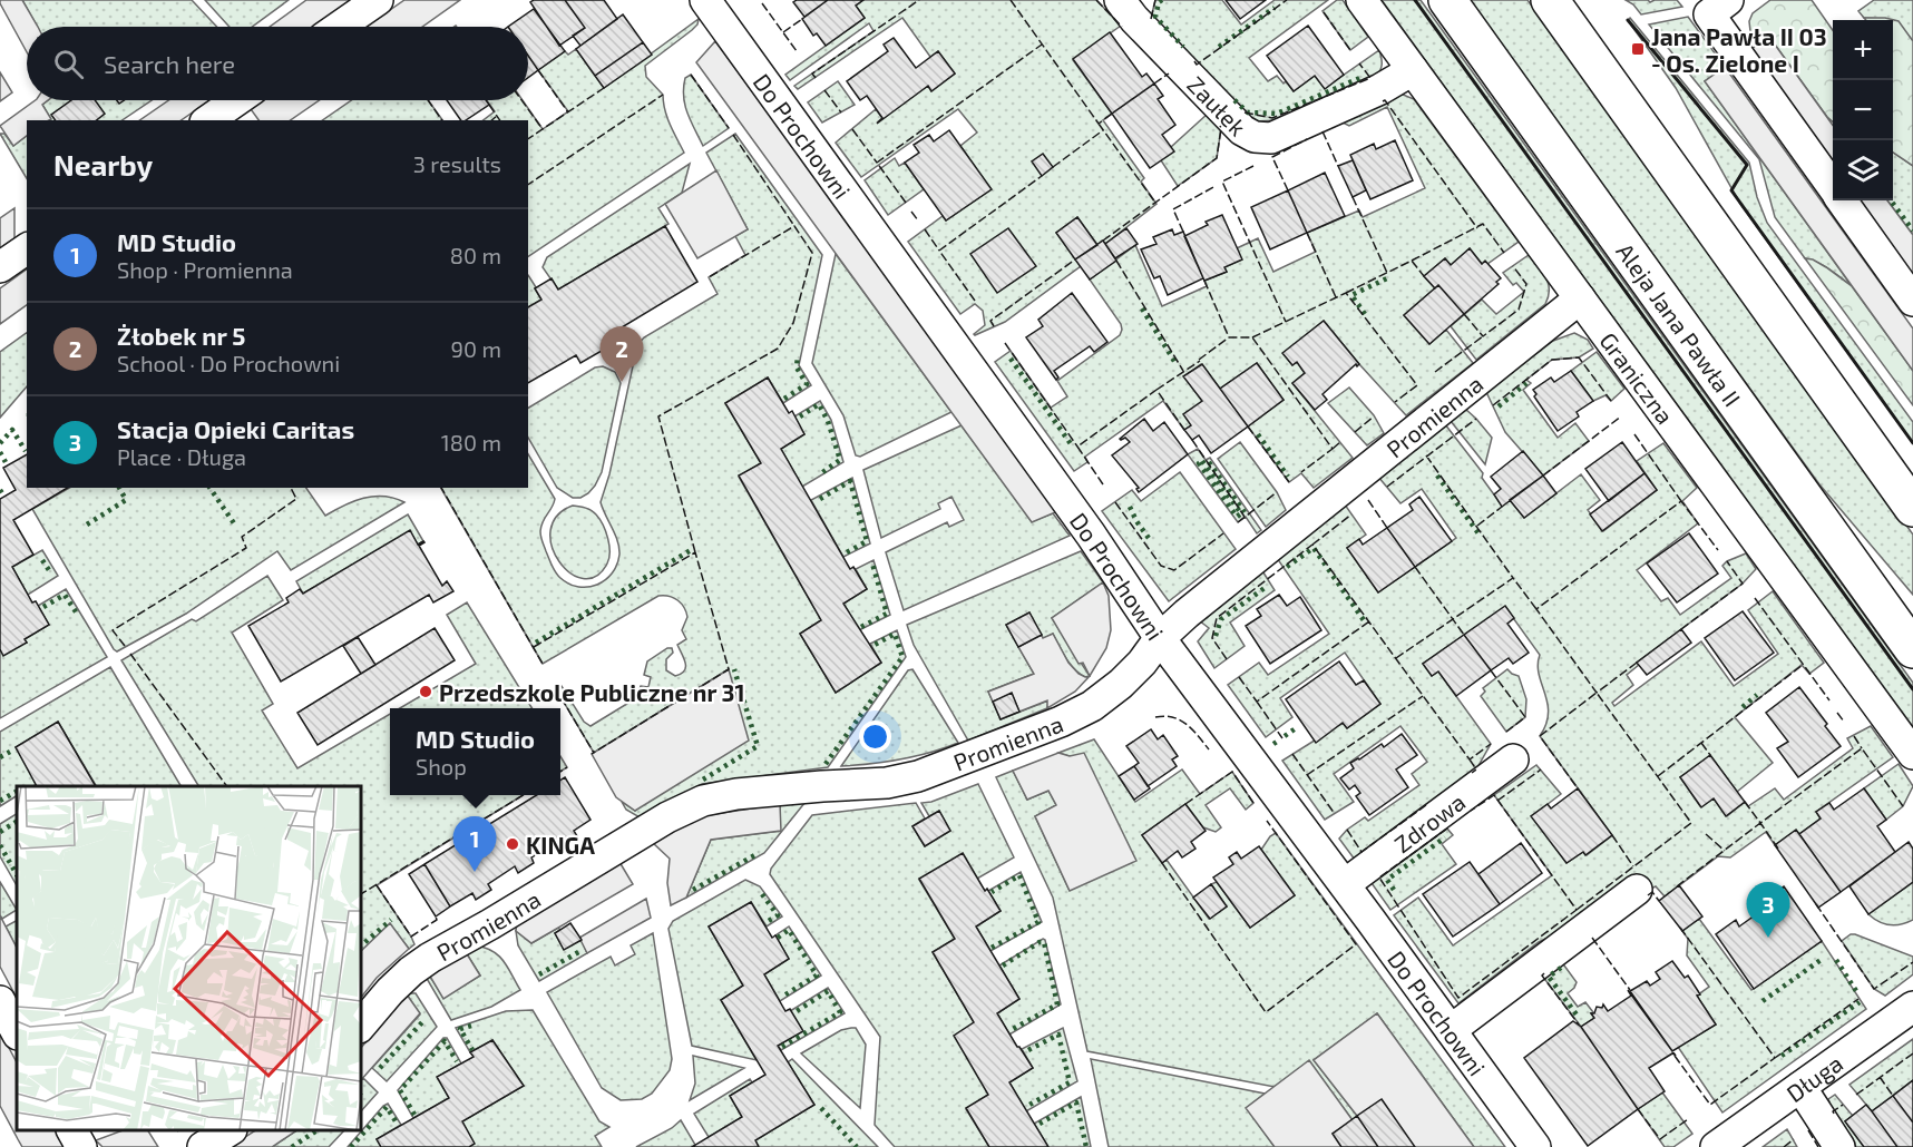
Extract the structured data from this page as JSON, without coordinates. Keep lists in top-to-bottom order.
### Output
{
  "streets": {
    "main road": ["Aleja Jana Pawła II"],
    "street": [
      "Zaułek",
      "Do Prochowni",
      "Graniczna",
      "Promienna",
      "Zdrowa",
      "Długa"
    ]
  },
  "crossings": [
    ["Zaułek", "Graniczna"],
    ["Do Prochowni", "Promienna"],
    ["Do Prochowni", "Zdrowa"],
    ["Graniczna", "Promienna"]
  ],
  "places": {
    "transit": ["Jana Pawła II 03 - Os. Zielone I"],
    "other": ["Przedszkole Publiczne nr 31", "KINGA"]
  },
  "page": {
    "map_buttons": ["+", "−"],
    "search": "Search here",
    "heading": ["Nearby", "3 results"],
    "list": [
      {
        "mark": "1",
        "name": "MD Studio",
        "note": "Shop · Promienna",
        "value": "80 m"
      },
      {
        "mark": "2",
        "name": "Żłobek nr 5",
        "note": "School · Do Prochowni",
        "value": "90 m"
      },
      {
        "mark": "3",
        "name": "Stacja Opieki Caritas",
        "note": "Place · Długa",
        "value": "180 m"
      }
    ],
    "pins": ["2", "1", "3"],
    "popup": ["MD Studio", "Shop"]
  }
}
